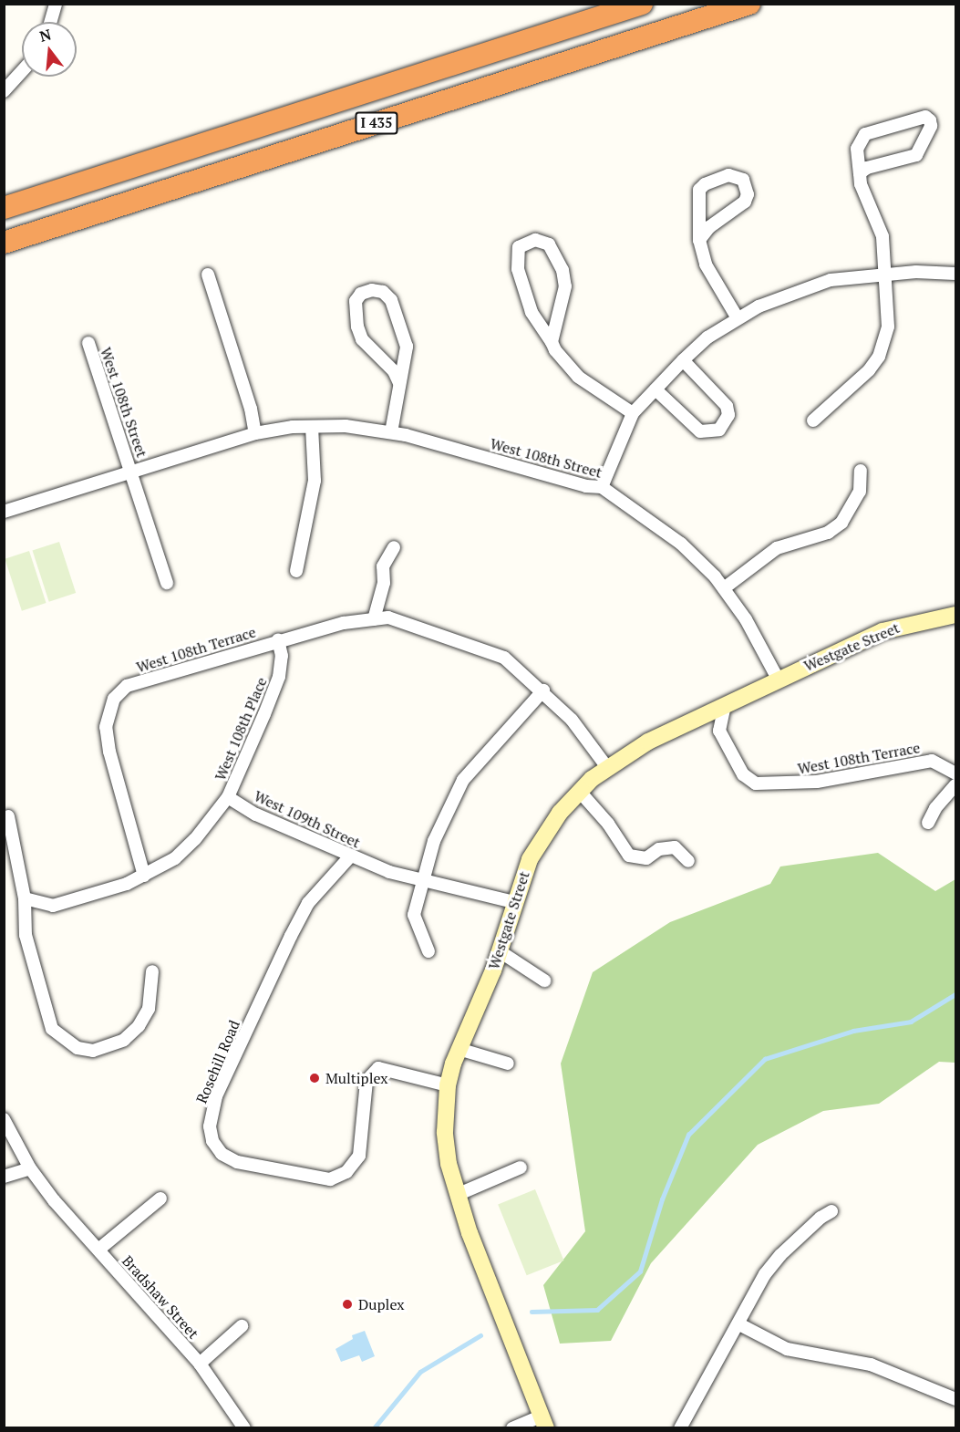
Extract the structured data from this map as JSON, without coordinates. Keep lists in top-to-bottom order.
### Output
{
  "streets": {
    "highway": ["I 435"],
    "street": [
      "West 108th Street",
      "Westgate Street",
      "West 108th Terrace",
      "West 108th Place",
      "West 109th Street",
      "Rosehill Road",
      "Bradshaw Street"
    ]
  },
  "crossings": [
    ["West 108th Street", "Westgate Street"],
    ["Westgate Street", "West 108th Terrace"],
    ["Westgate Street", "West 109th Street"],
    ["Westgate Street", "Rosehill Road"],
    ["West 108th Terrace", "West 108th Place"],
    ["West 108th Place", "West 109th Street"],
    ["West 109th Street", "Rosehill Road"]
  ],
  "places": ["Multiplex", "Duplex"],
  "north": "top"
}
